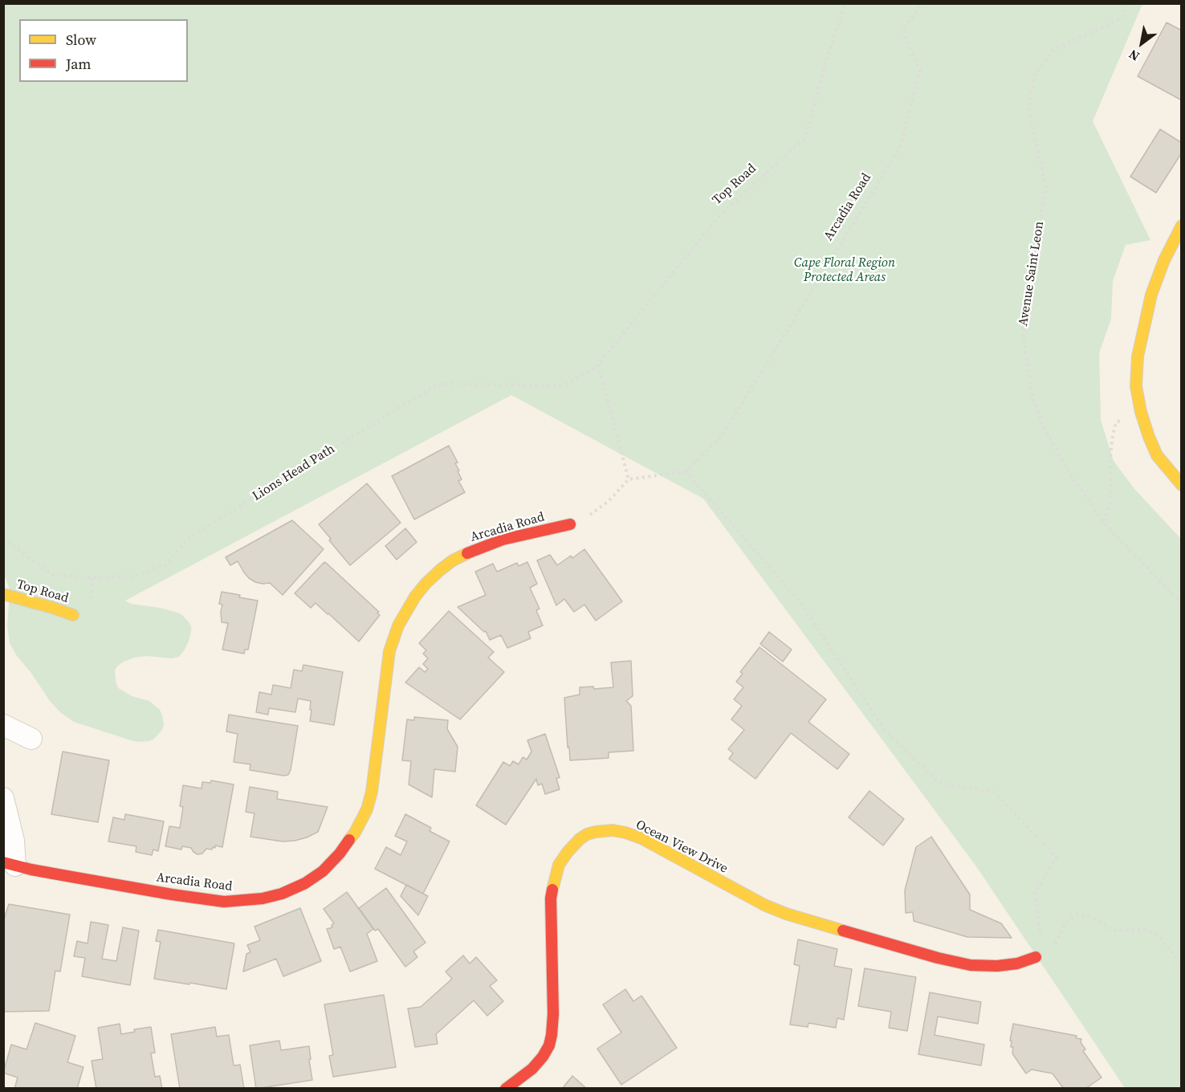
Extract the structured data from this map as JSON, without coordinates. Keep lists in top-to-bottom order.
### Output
{
  "streets": {
    "street": ["Top Road", "Arcadia Road", "Ocean View Drive"],
    "path": ["Avenue Saint Leon", "Lions Head Path"]
  },
  "crossings": [
    ["Top Road", "Lions Head Path"]
  ],
  "parks": ["Cape Floral Region Protected Areas"],
  "legend": ["Slow", "Jam"],
  "north": "bottom left"
}
